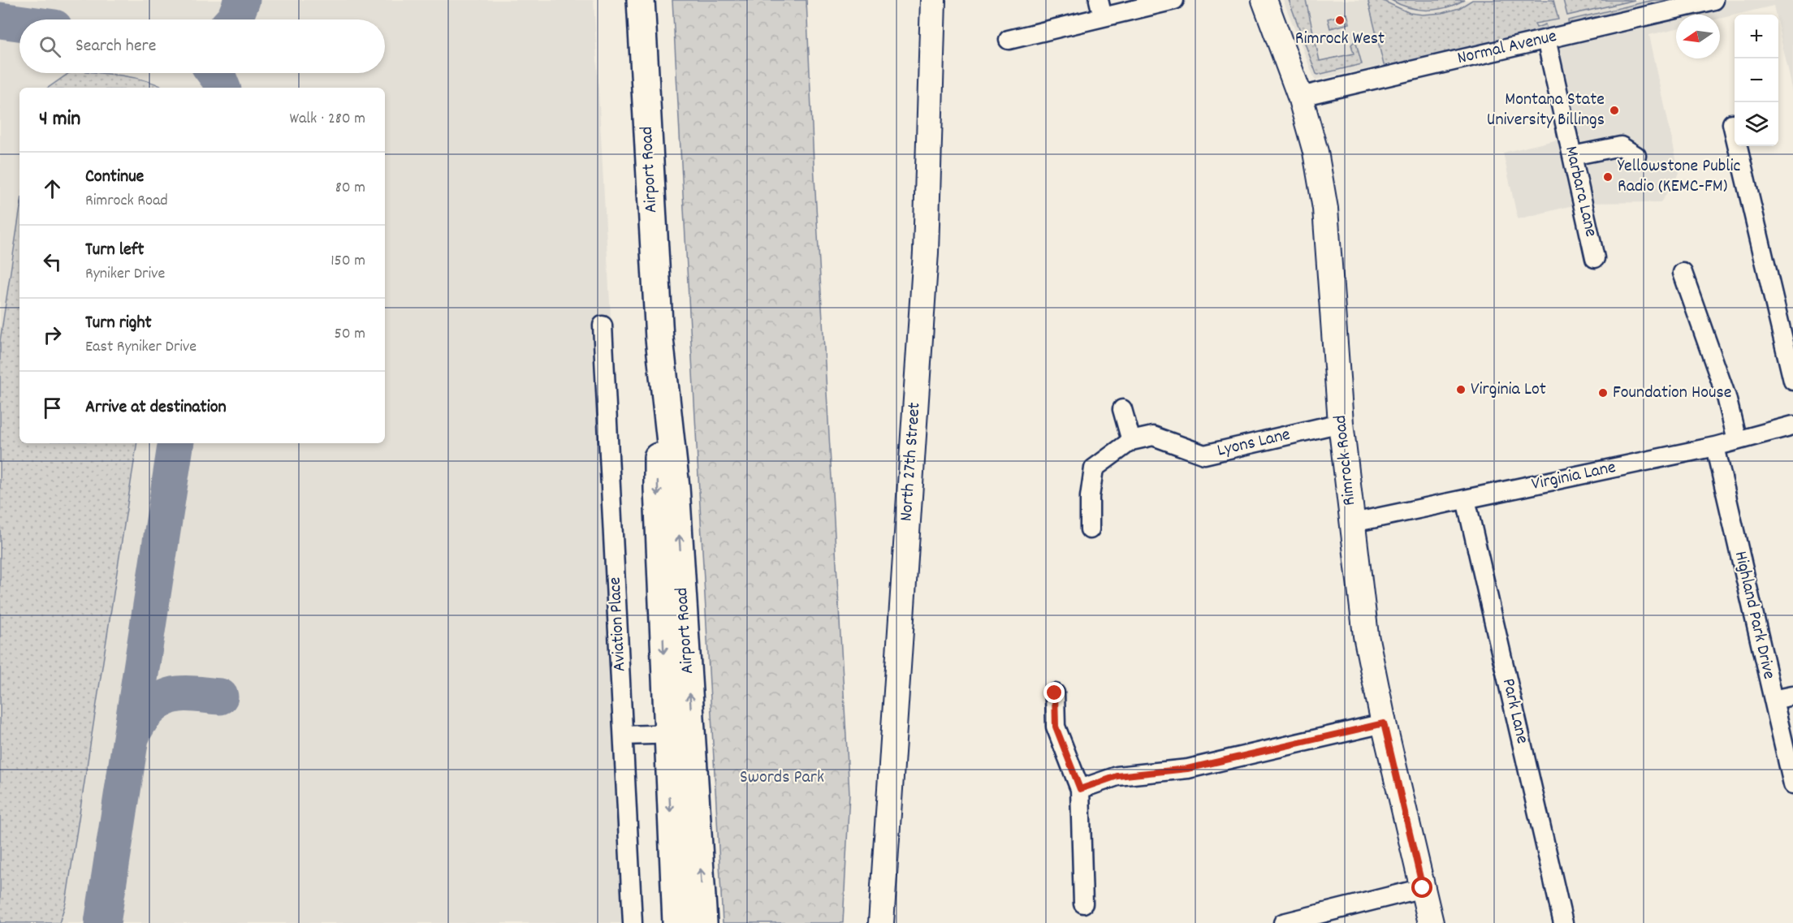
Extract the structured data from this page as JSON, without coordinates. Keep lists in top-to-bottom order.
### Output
{
  "streets": {
    "highway": ["Airport Road"],
    "main road": ["Rimrock Road", "North 27th Street"],
    "street": [
      "Normal Avenue",
      "Marbara Lane",
      "Lyons Lane",
      "Virginia Lane",
      "Highland Park Drive",
      "Aviation Place",
      "Park Lane"
    ]
  },
  "crossings": [
    ["Normal Avenue", "Marbara Lane"],
    ["Normal Avenue", "Rimrock Road"],
    ["Lyons Lane", "Rimrock Road"],
    ["Rimrock Road", "Virginia Lane"],
    ["Virginia Lane", "Highland Park Drive"],
    ["Virginia Lane", "Park Lane"]
  ],
  "parks": ["Swords Park"],
  "places": [
    "Rimrock West",
    "Montana State University Billings",
    "Yellowstone Public Radio (KEMC-FM)",
    "Virginia Lot",
    "Foundation House"
  ],
  "north": "left",
  "page": {
    "map_buttons": ["+", "−"],
    "search": "Search here",
    "heading": ["4 min", "Walk · 280 m"],
    "list": [
      ["Continue", "Rimrock Road", "80 m"],
      ["Turn left", "Ryniker Drive", "150 m"],
      ["Turn right", "East Ryniker Drive", "50 m"],
      "Arrive at destination"
    ]
  }
}
